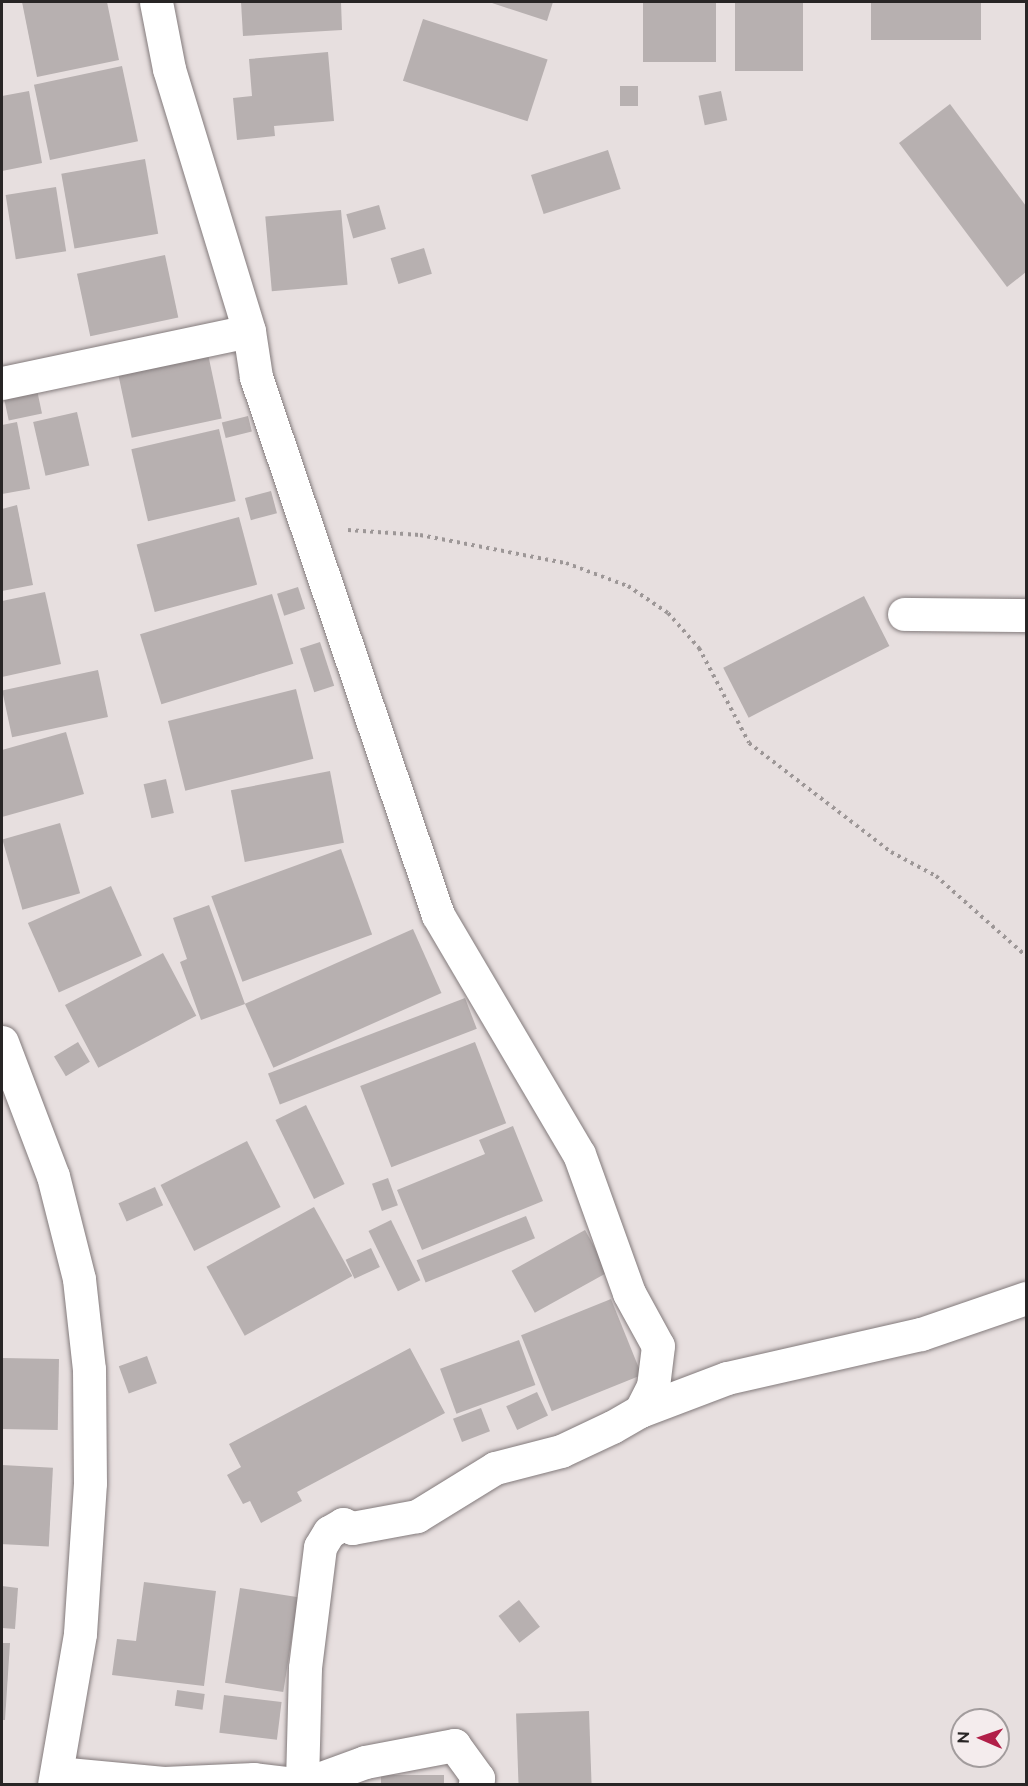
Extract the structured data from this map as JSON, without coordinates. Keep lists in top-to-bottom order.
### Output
{
  "north": "left"
}
